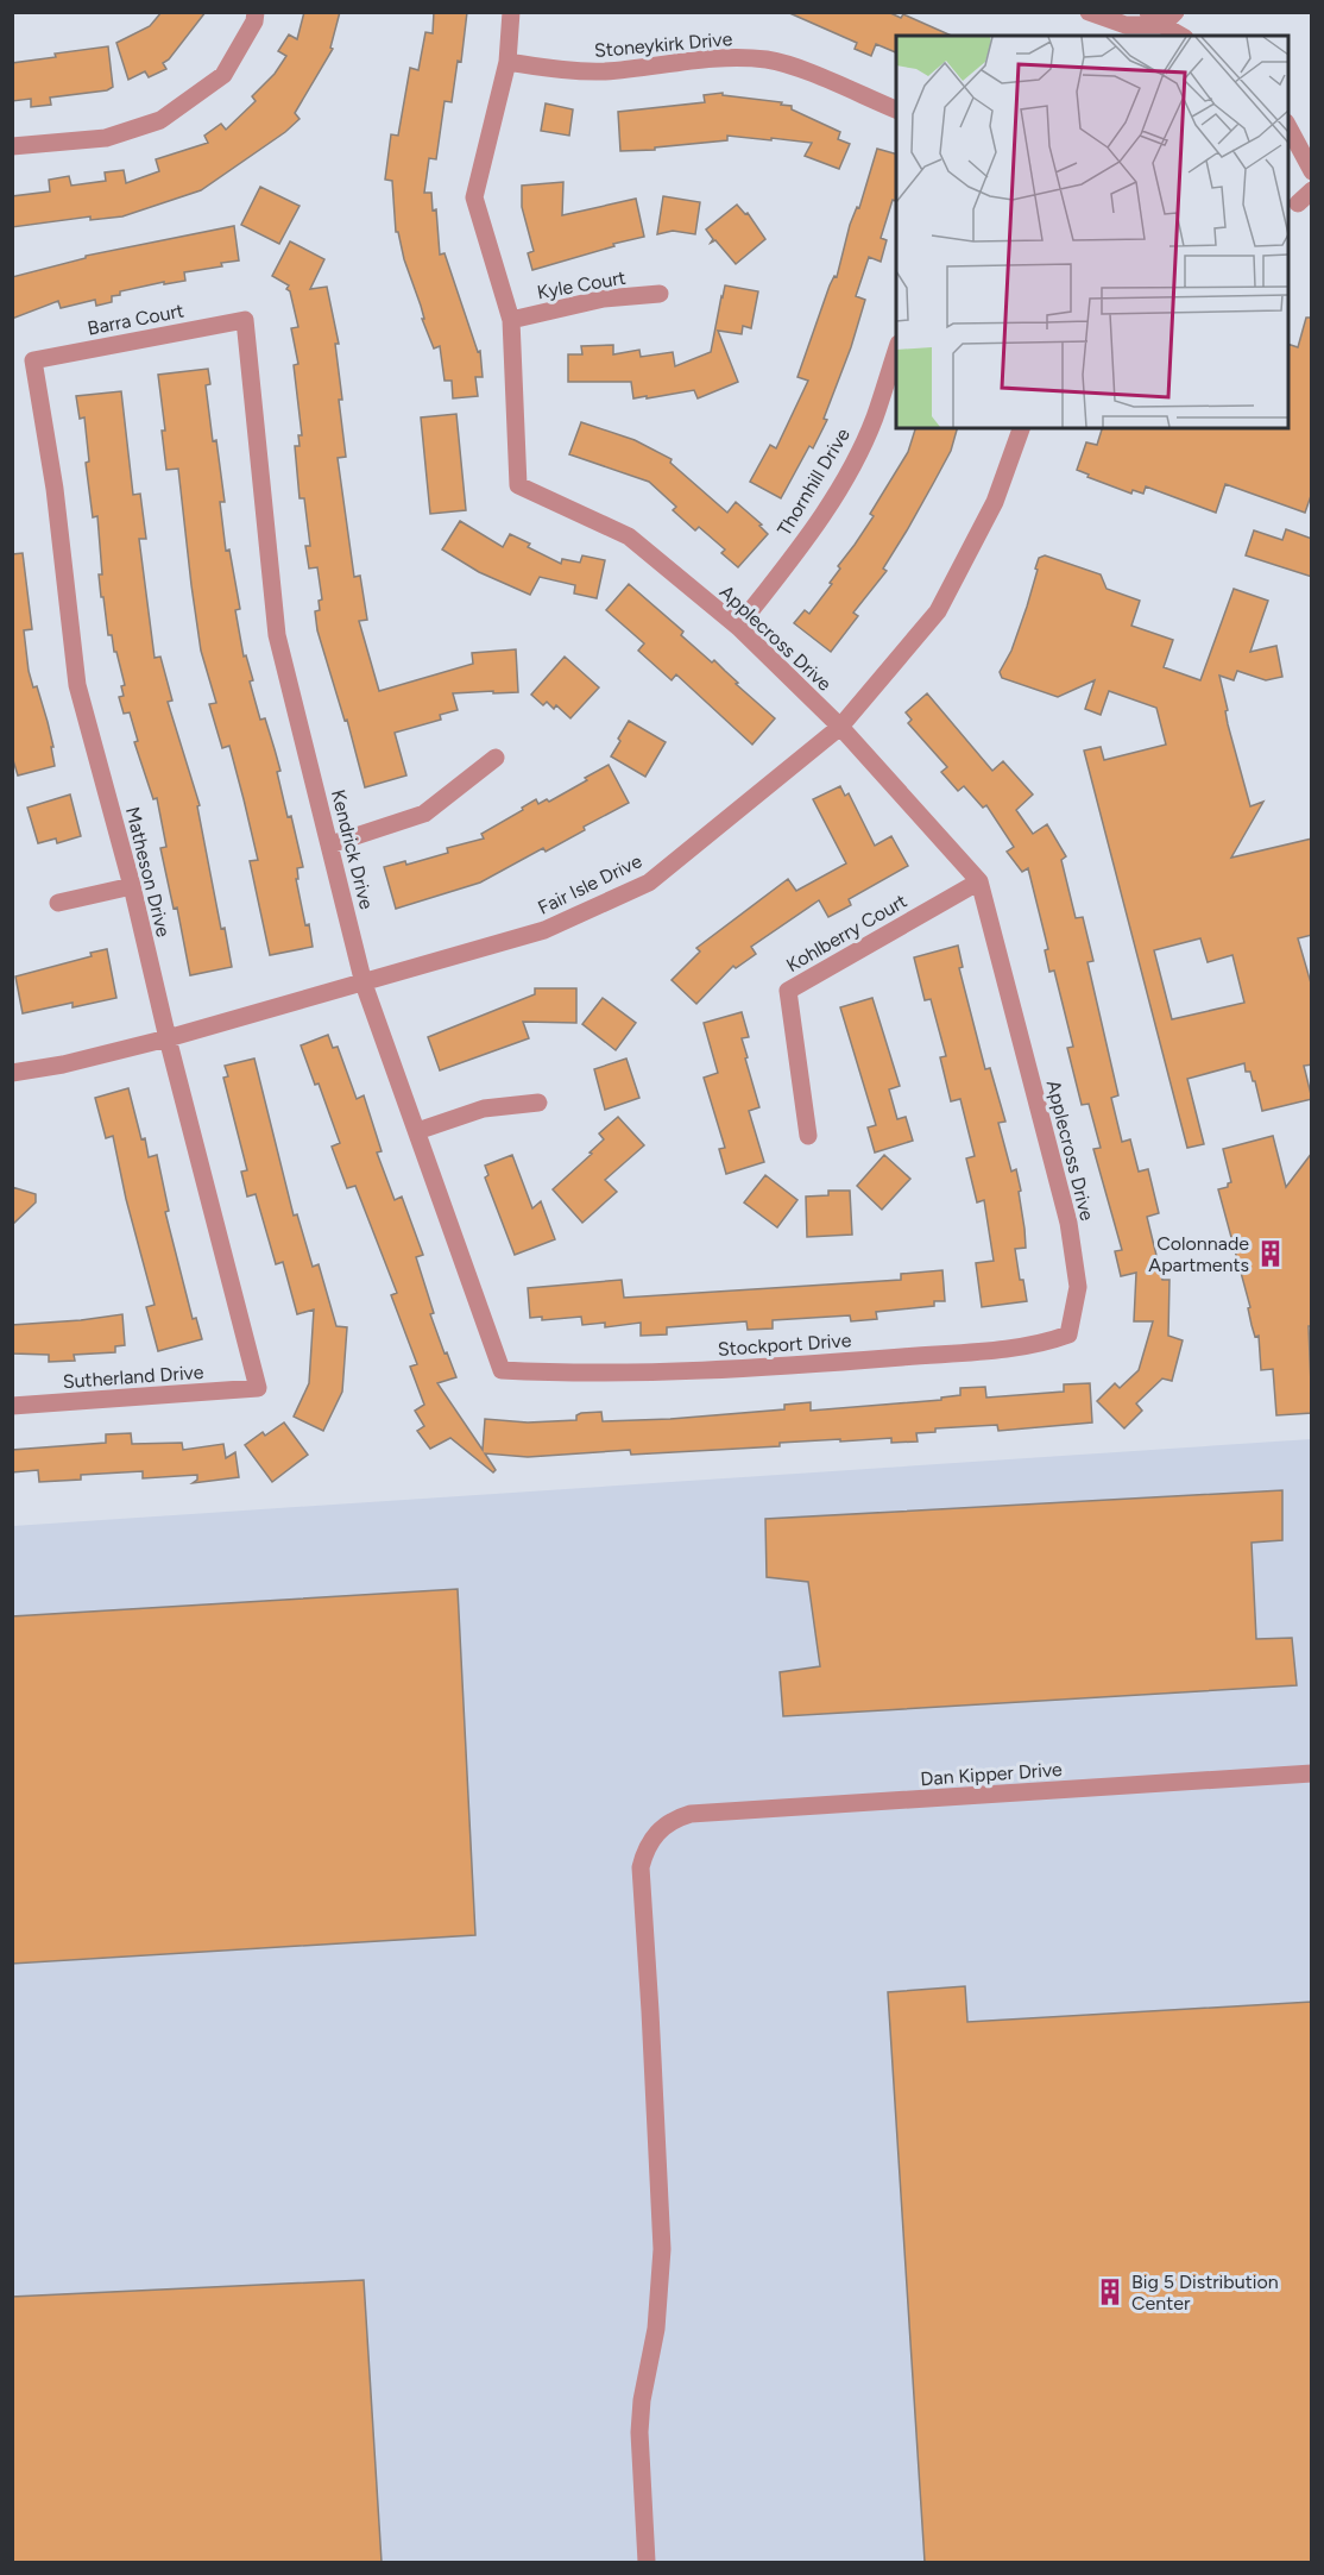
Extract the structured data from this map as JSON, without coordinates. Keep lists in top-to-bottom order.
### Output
{
  "streets": {
    "street": [
      "Stoneykirk Drive",
      "Kyle Court",
      "Barra Court",
      "Thornhill Drive",
      "Applecross Drive",
      "Kendrick Drive",
      "Matheson Drive",
      "Fair Isle Drive",
      "Kohlberry Court",
      "Stockport Drive",
      "Sutherland Drive",
      "Dan Kipper Drive"
    ]
  },
  "crossings": [
    ["Stoneykirk Drive", "Applecross Drive"],
    ["Kyle Court", "Applecross Drive"],
    ["Barra Court", "Kendrick Drive"],
    ["Barra Court", "Matheson Drive"],
    ["Thornhill Drive", "Applecross Drive"],
    ["Applecross Drive", "Fair Isle Drive"],
    ["Applecross Drive", "Kohlberry Court"],
    ["Applecross Drive", "Stockport Drive"],
    ["Kendrick Drive", "Fair Isle Drive"],
    ["Kendrick Drive", "Stockport Drive"],
    ["Matheson Drive", "Fair Isle Drive"],
    ["Matheson Drive", "Sutherland Drive"]
  ],
  "places": {
    "building": ["Colonnade Apartments", "Big 5 Distribution Center"]
  }
}
